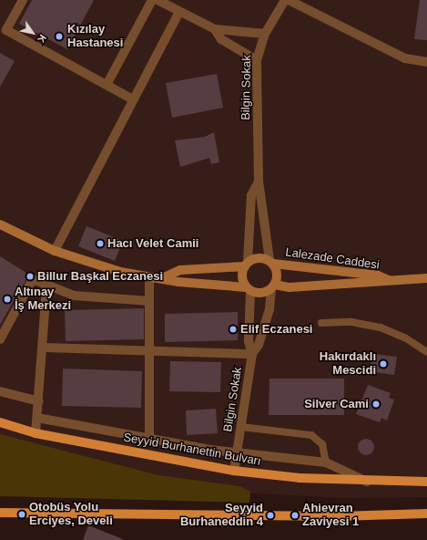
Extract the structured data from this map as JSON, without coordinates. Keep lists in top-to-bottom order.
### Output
{
  "streets": {
    "main road": ["Seyyid Burhanettin Bulvarı"],
    "street": ["Bilgin Sokak", "Lalezade Caddesi"]
  },
  "crossings": [
    ["Bilgin Sokak", "Lalezade Caddesi"],
    ["Bilgin Sokak", "Seyyid Burhanettin Bulvarı"]
  ],
  "places": [
    "Kızılay Hastanesi",
    "Hacı Velet Camii",
    "Billur Başkal Eczanesi",
    "Altınay İş Merkezi",
    "Elif Eczanesi",
    "Hakırdaklı Mescidi",
    "Silver Cami",
    "Otobüs Yolu Erciyes, Develi",
    "Seyyid Burhaneddin 4",
    "Ahievran Zaviyesi 1"
  ],
  "north": "bottom right"
}
